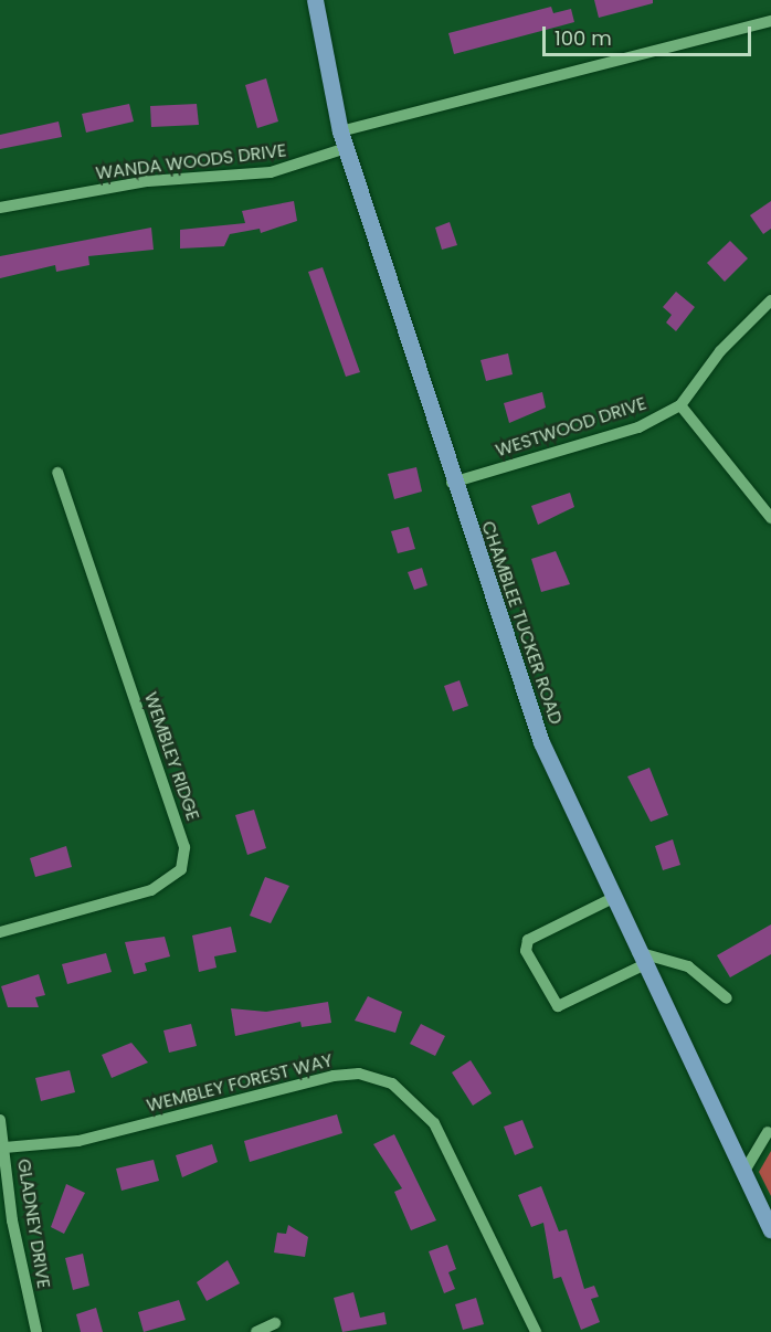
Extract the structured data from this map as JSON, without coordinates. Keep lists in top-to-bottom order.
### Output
{
  "streets": {
    "main road": ["CHAMBLEE TUCKER ROAD"],
    "street": [
      "WANDA WOODS DRIVE",
      "WESTWOOD DRIVE",
      "WEMBLEY RIDGE",
      "WEMBLEY FOREST WAY",
      "GLADNEY DRIVE"
    ]
  },
  "crossings": [
    ["WANDA WOODS DRIVE", "CHAMBLEE TUCKER ROAD"],
    ["WESTWOOD DRIVE", "CHAMBLEE TUCKER ROAD"],
    ["WEMBLEY FOREST WAY", "GLADNEY DRIVE"]
  ],
  "scale_bar": "100 m"
}
